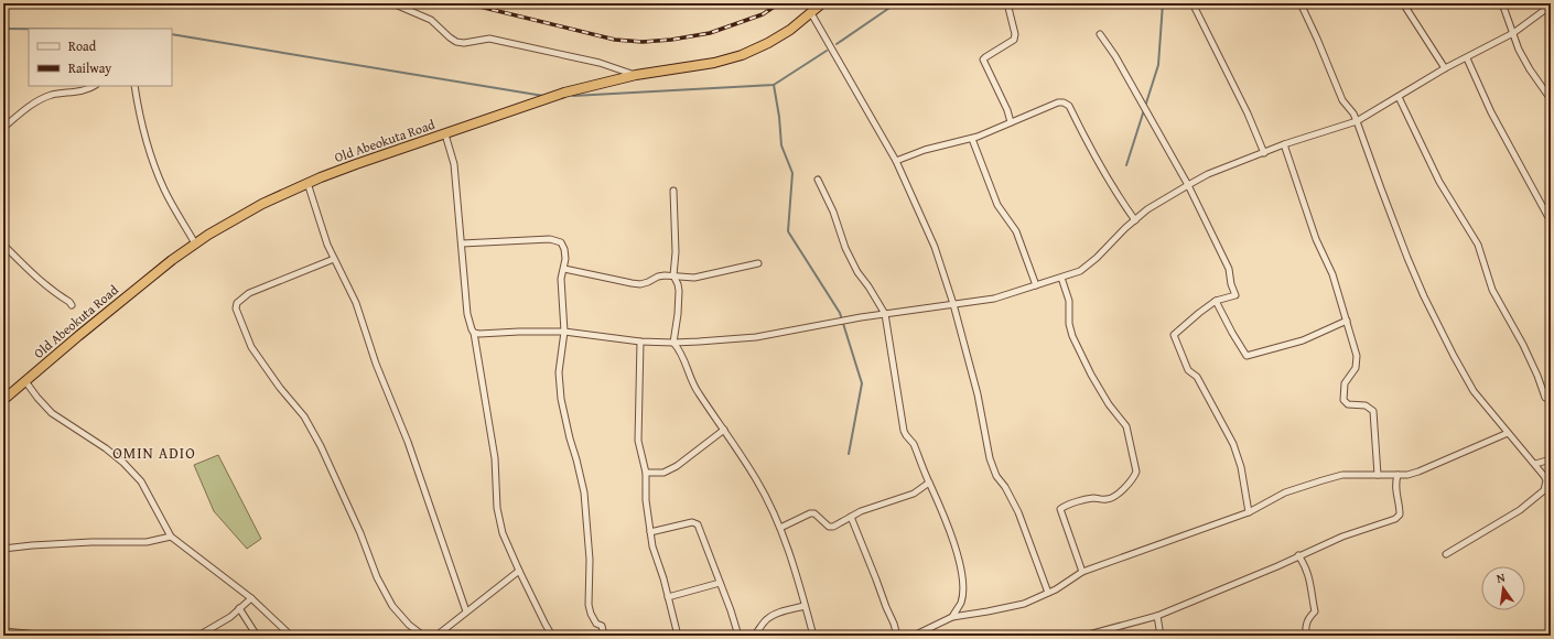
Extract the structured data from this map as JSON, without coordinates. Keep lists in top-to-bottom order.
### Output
{
  "streets": {
    "highway": ["Old Abeokuta Road"]
  },
  "districts": ["OMIN ADIO"],
  "legend": ["Road", "Railway"],
  "north": "top"
}
